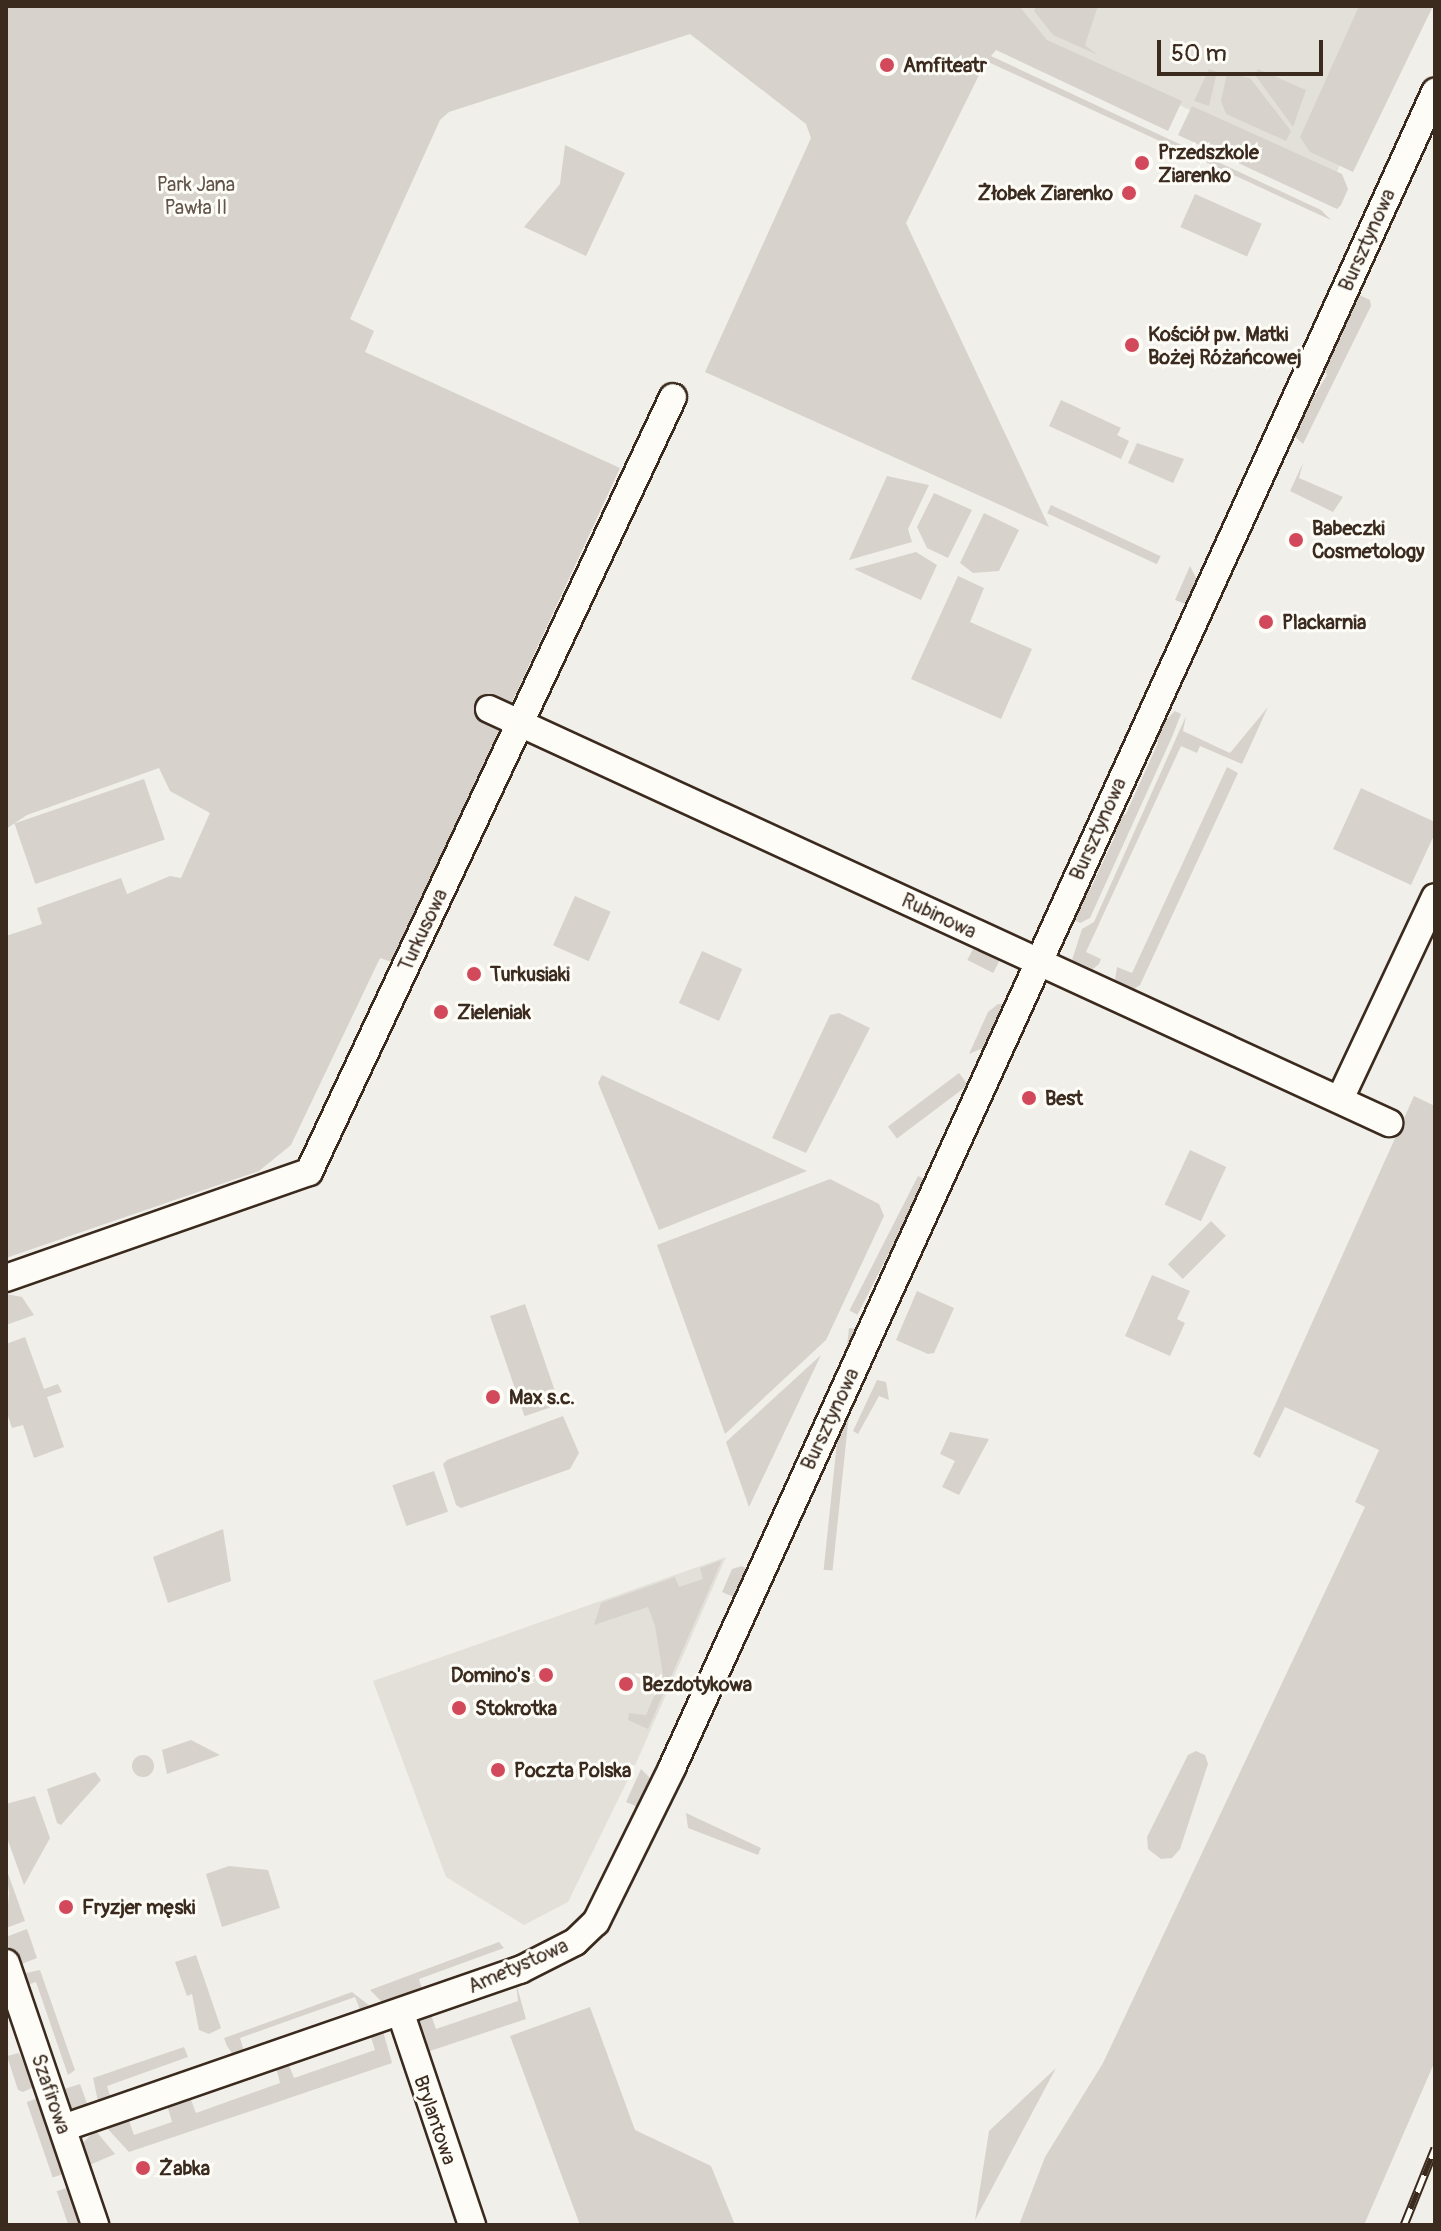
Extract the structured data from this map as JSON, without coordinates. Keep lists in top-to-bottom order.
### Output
{
  "streets": {
    "street": [
      "Bursztynowa",
      "Rubinowa",
      "Turkusowa",
      "Ametystowa",
      "Szafirowa",
      "Brylantowa"
    ]
  },
  "crossings": [
    ["Bursztynowa", "Rubinowa"],
    ["Bursztynowa", "Ametystowa"],
    ["Rubinowa", "Turkusowa"],
    ["Ametystowa", "Szafirowa"],
    ["Ametystowa", "Brylantowa"]
  ],
  "parks": ["Park Jana Pawła II"],
  "places": [
    "Amfiteatr",
    "Przedszkole Ziarenko",
    "Żłobek Ziarenko",
    "Kościół pw. Matki Bożej Różańcowej",
    "Babeczki Cosmetology",
    "Plackarnia",
    "Turkusiaki",
    "Zieleniak",
    "Best",
    "Max s.c.",
    "Domino's",
    "Bezdotykowa",
    "Stokrotka",
    "Poczta Polska",
    "Fryzjer męski",
    "Żabka"
  ],
  "scale_bar": "50 m"
}
